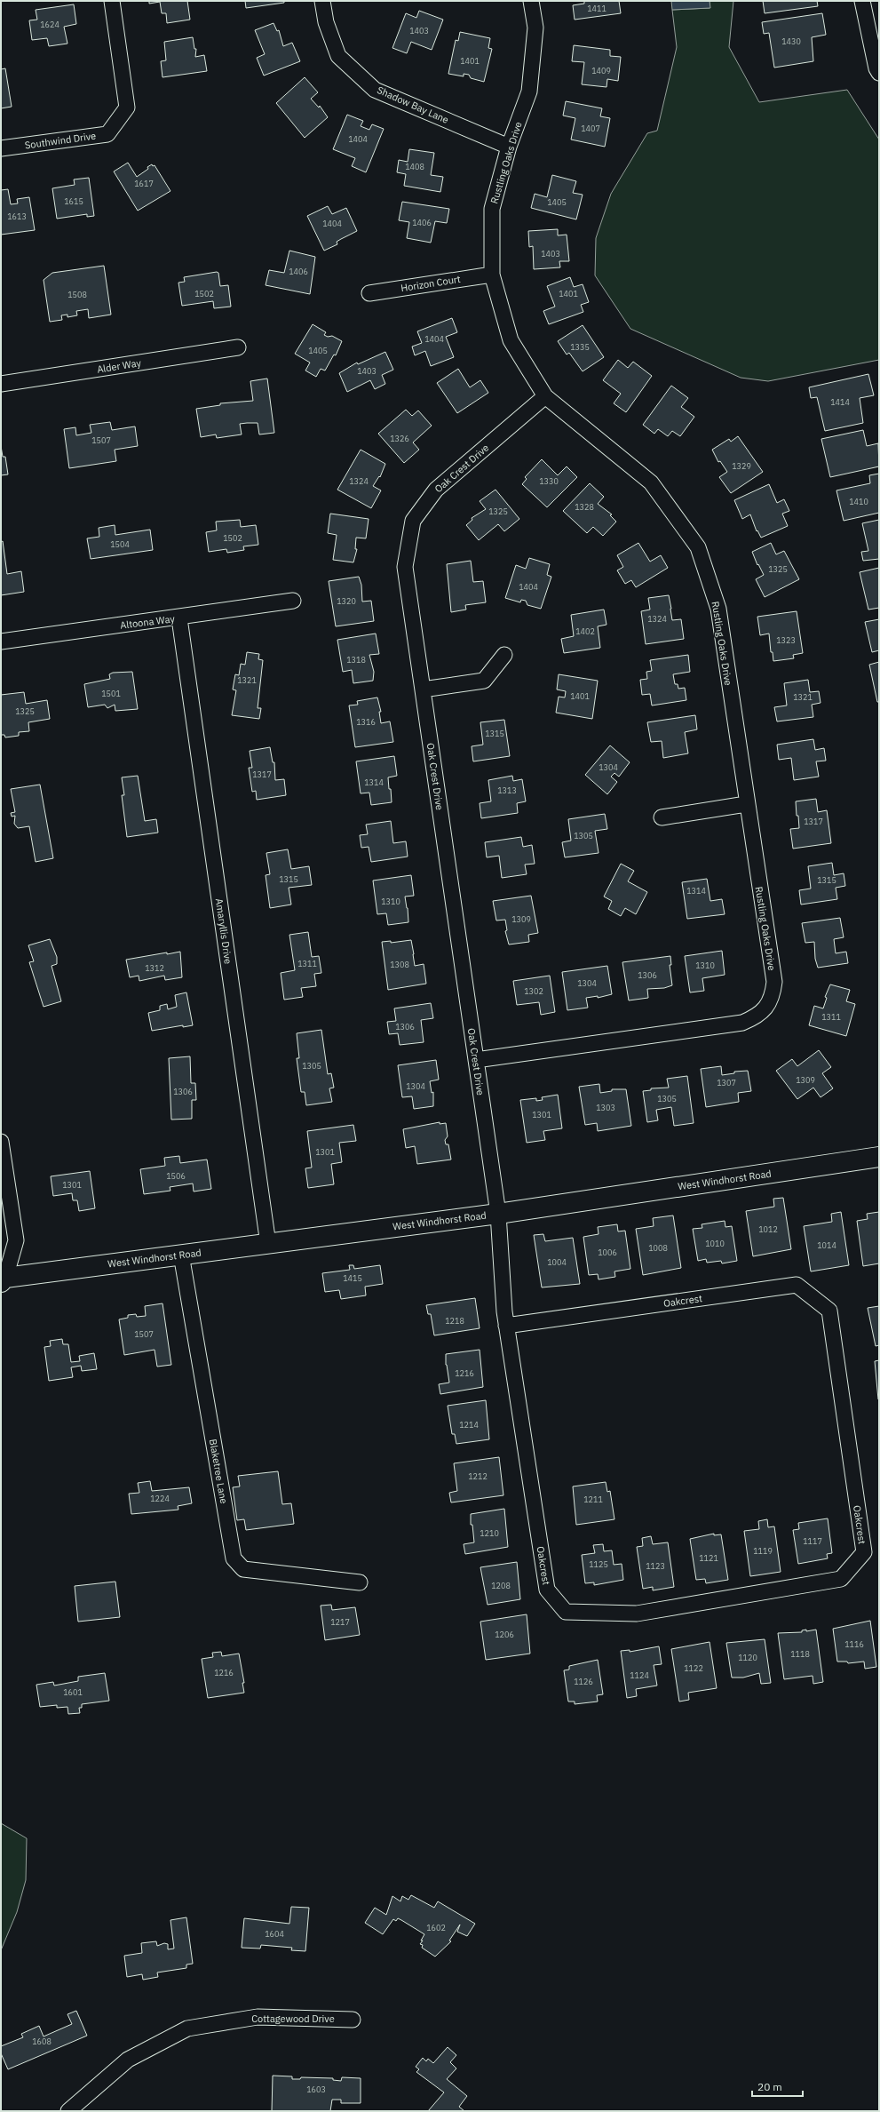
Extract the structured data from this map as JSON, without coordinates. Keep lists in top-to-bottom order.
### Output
{
  "streets": {
    "street": [
      "Shadow Bay Lane",
      "Southwind Drive",
      "Rustling Oaks Drive",
      "Horizon Court",
      "Alder Way",
      "Oak Crest Drive",
      "Altoona Way",
      "Amaryllis Drive",
      "West Windhorst Road",
      "Oakcrest",
      "Blaketree Lane",
      "Cottagewood Drive"
    ]
  },
  "crossings": [
    ["Shadow Bay Lane", "Rustling Oaks Drive"],
    ["Rustling Oaks Drive", "Horizon Court"],
    ["Rustling Oaks Drive", "Oak Crest Drive"],
    ["Oak Crest Drive", "West Windhorst Road"],
    ["Oak Crest Drive", "Oakcrest"],
    ["Altoona Way", "Amaryllis Drive"],
    ["Amaryllis Drive", "West Windhorst Road"],
    ["West Windhorst Road", "Oakcrest"],
    ["West Windhorst Road", "Blaketree Lane"]
  ],
  "house_numbers": [
    "1411",
    "1624",
    "1403",
    "1430",
    "1401",
    "1409",
    "1407",
    "1404",
    "1408",
    "1617",
    "1615",
    "1405",
    "1613",
    "1406",
    "1404",
    "1403",
    "1406",
    "1502",
    "1401",
    "1508",
    "1404",
    "1335",
    "1405",
    "1403",
    "1414",
    "1326",
    "1507",
    "1329",
    "1324",
    "1330",
    "1410",
    "1328",
    "1325",
    "1502",
    "1504",
    "1325",
    "1404",
    "1320",
    "1324",
    "1402",
    "1323",
    "1318",
    "1321",
    "1501",
    "1401",
    "1321",
    "1325",
    "1316",
    "1315",
    "1304",
    "1317",
    "1314",
    "1313",
    "1317",
    "1305",
    "1315",
    "1315",
    "1314",
    "1310",
    "1309",
    "1311",
    "1308",
    "1310",
    "1312",
    "1306",
    "1304",
    "1302",
    "1311",
    "1306",
    "1305",
    "1309",
    "1307",
    "1304",
    "1306",
    "1305",
    "1303",
    "1301",
    "1301",
    "1506",
    "1301",
    "1012",
    "1010",
    "1014",
    "1008",
    "1006",
    "1004",
    "1415",
    "1218",
    "1507",
    "1216",
    "1214",
    "1212",
    "1224",
    "1211",
    "1210",
    "1117",
    "1119",
    "1121",
    "1125",
    "1123",
    "1208",
    "1217",
    "1206",
    "1116",
    "1118",
    "1120",
    "1122",
    "1216",
    "1124",
    "1126",
    "1601",
    "1602",
    "1604",
    "1608",
    "1603"
  ],
  "scale_bar": "20 m"
}
